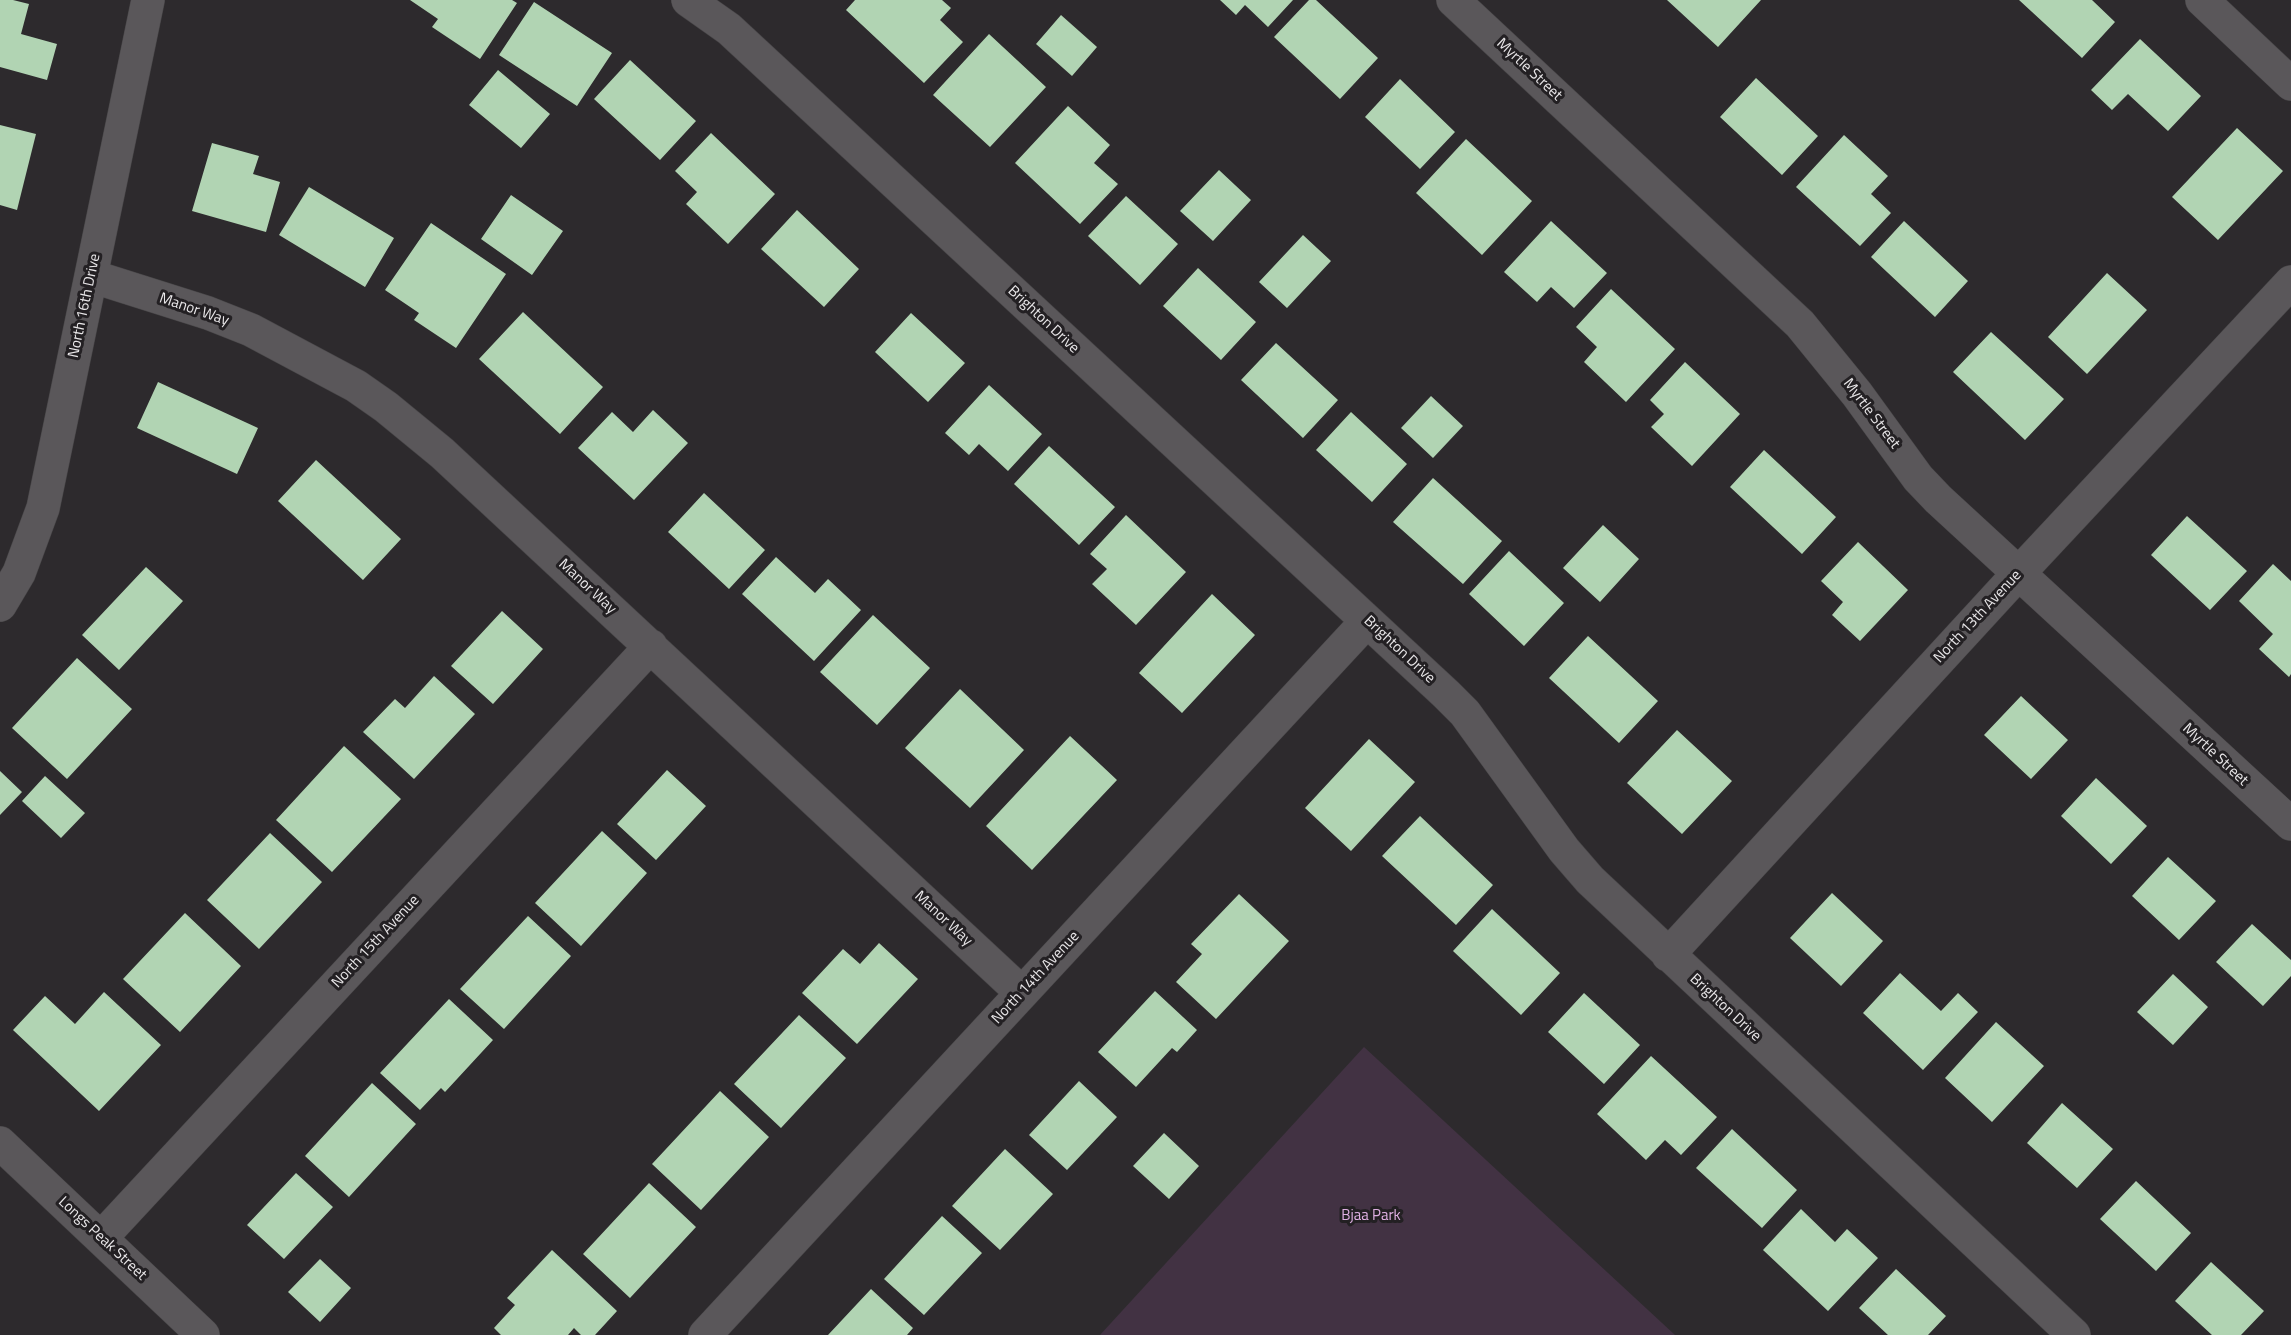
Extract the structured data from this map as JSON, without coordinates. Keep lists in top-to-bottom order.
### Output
{
  "streets": {
    "street": [
      "Myrtle Street",
      "North 16th Drive",
      "Manor Way",
      "Brighton Drive",
      "North 13th Avenue",
      "North 15th Avenue",
      "North 14th Avenue",
      "Longs Peak Street"
    ]
  },
  "crossings": [
    ["Myrtle Street", "North 13th Avenue"],
    ["North 16th Drive", "Manor Way"],
    ["Manor Way", "North 15th Avenue"],
    ["Manor Way", "North 14th Avenue"],
    ["Brighton Drive", "North 13th Avenue"],
    ["Brighton Drive", "North 14th Avenue"],
    ["North 15th Avenue", "Longs Peak Street"]
  ],
  "parks": ["Bjaa Park"]
}
